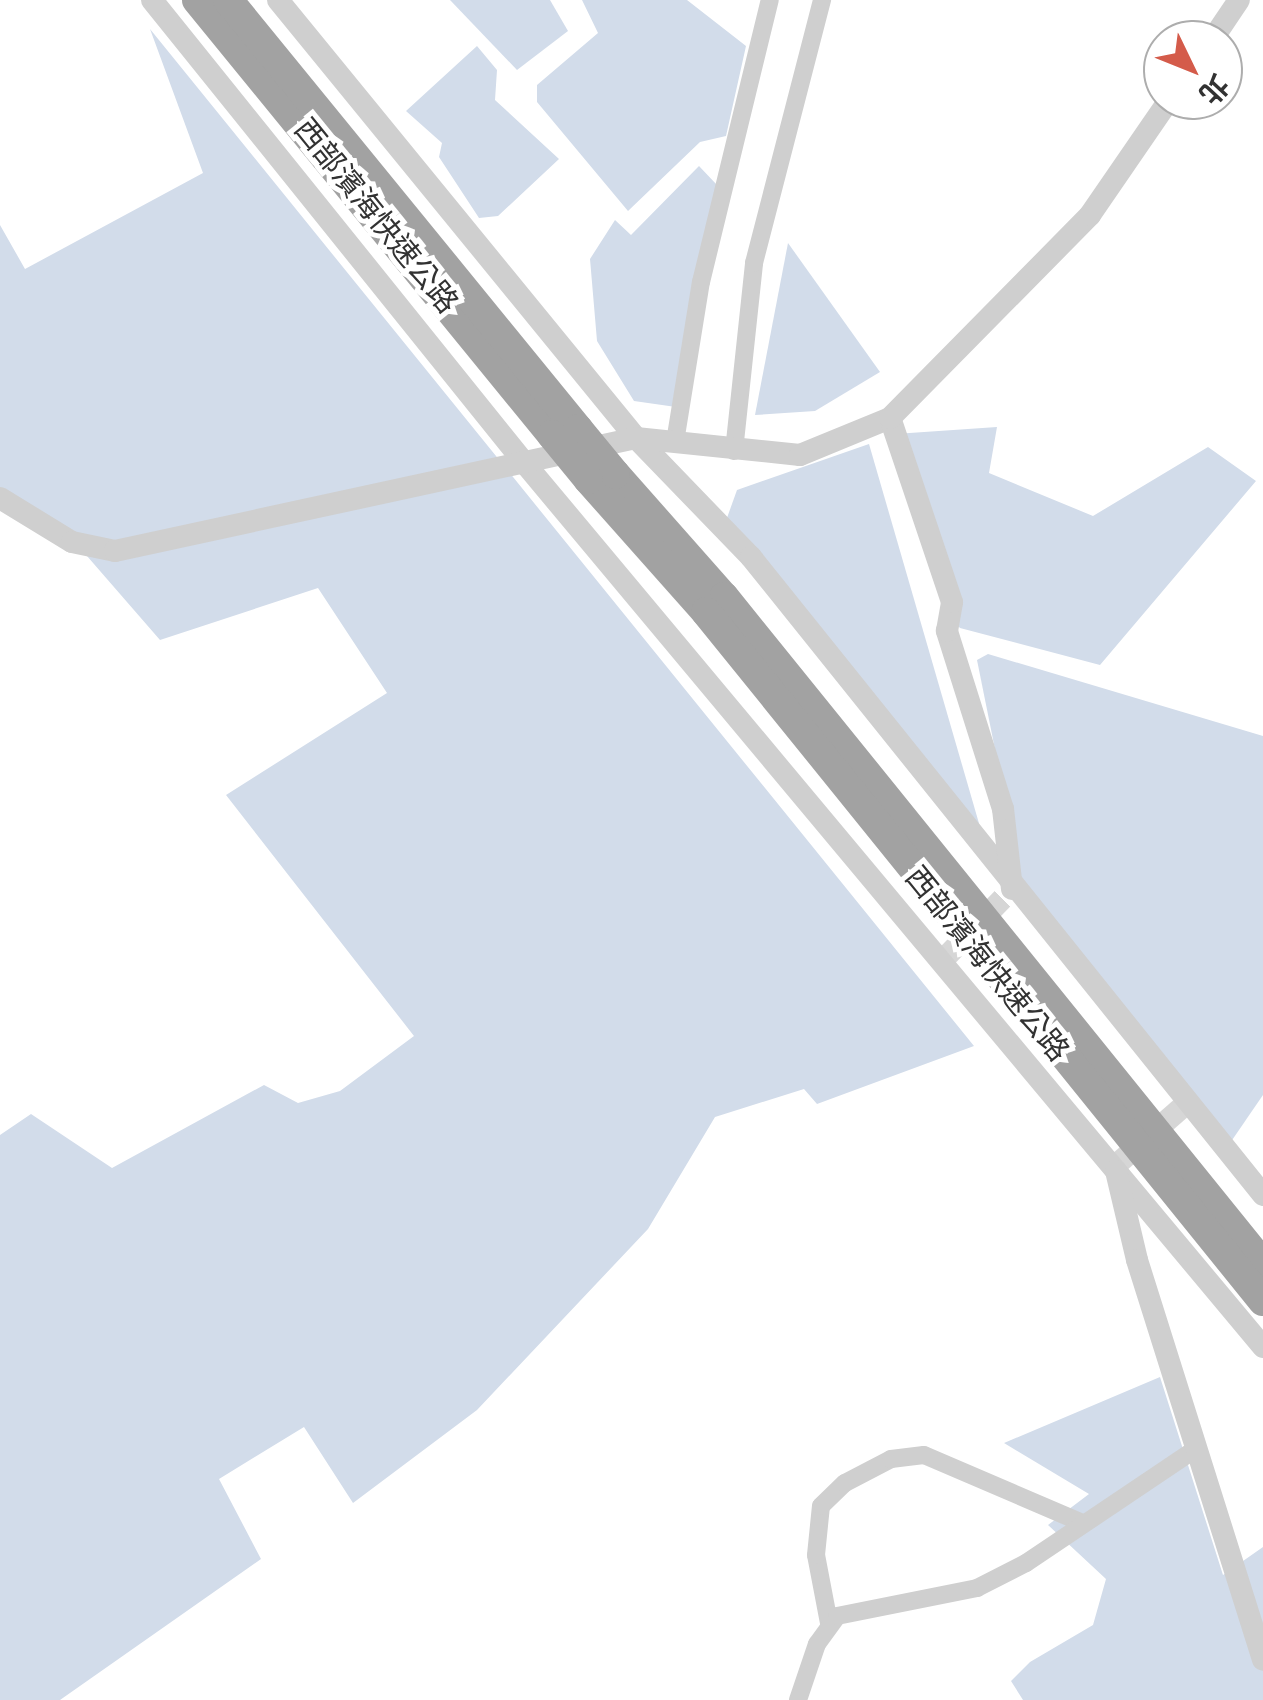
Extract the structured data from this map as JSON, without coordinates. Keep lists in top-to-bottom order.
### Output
{
  "streets": {
    "highway": ["西部濱海快速公路"]
  },
  "north": "bottom right"
}
